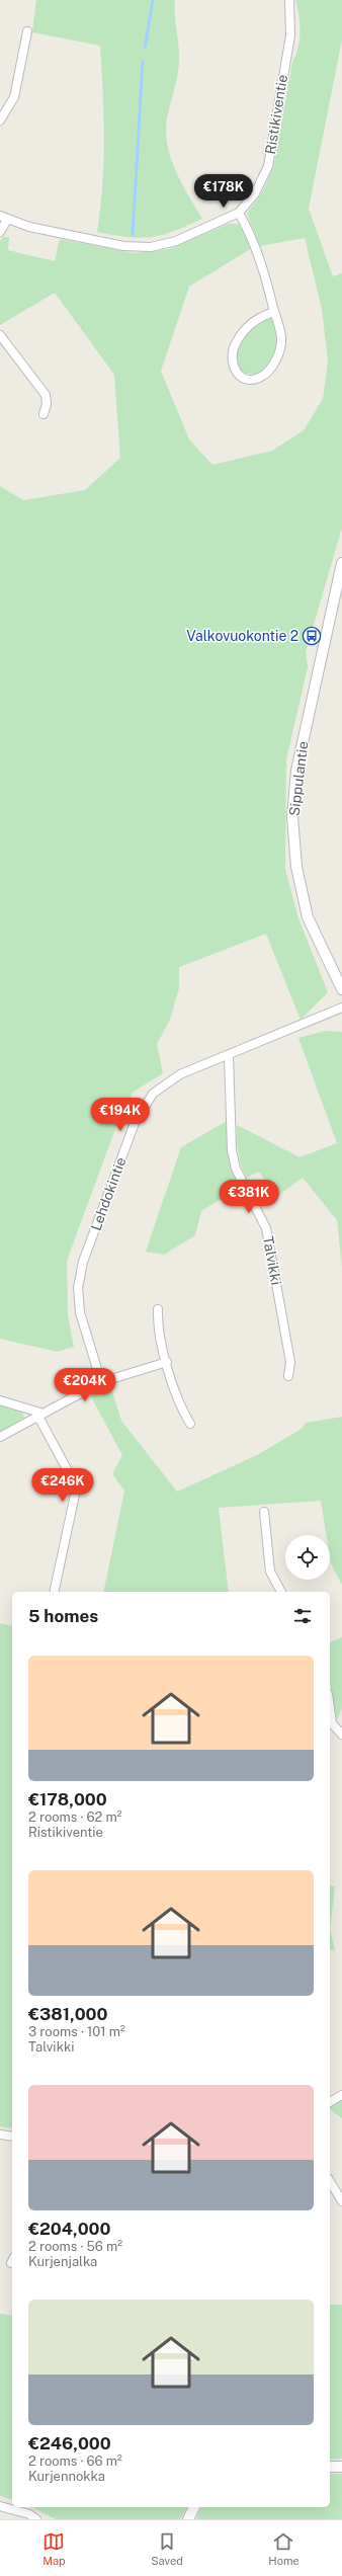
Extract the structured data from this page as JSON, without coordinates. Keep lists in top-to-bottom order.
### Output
{
  "streets": {
    "street": [
      "Ristikiventie",
      "Sippulantie",
      "Lehdokintie",
      "Talvikki"
    ]
  },
  "crossings": [
    ["Lehdokintie", "Talvikki"]
  ],
  "places": {
    "bus stop": ["Valkovuokontie 2"]
  },
  "page": {
    "price": [
      "€178K",
      "€194K",
      "€381K",
      "€204K",
      "€246K"
    ],
    "heading": "5 homes",
    "list": [
      {
        "name": "€178,000",
        "note": "2 rooms · 62 m² · Ristikiventie"
      },
      {
        "name": "€381,000",
        "note": "3 rooms · 101 m² · Talvikki"
      },
      {
        "name": "€204,000",
        "note": "2 rooms · 56 m² · Kurjenjalka"
      },
      {
        "name": "€246,000",
        "note": "2 rooms · 66 m² · Kurjennokka"
      }
    ],
    "tabs": ["Map", "Saved", "Home"]
  }
}
